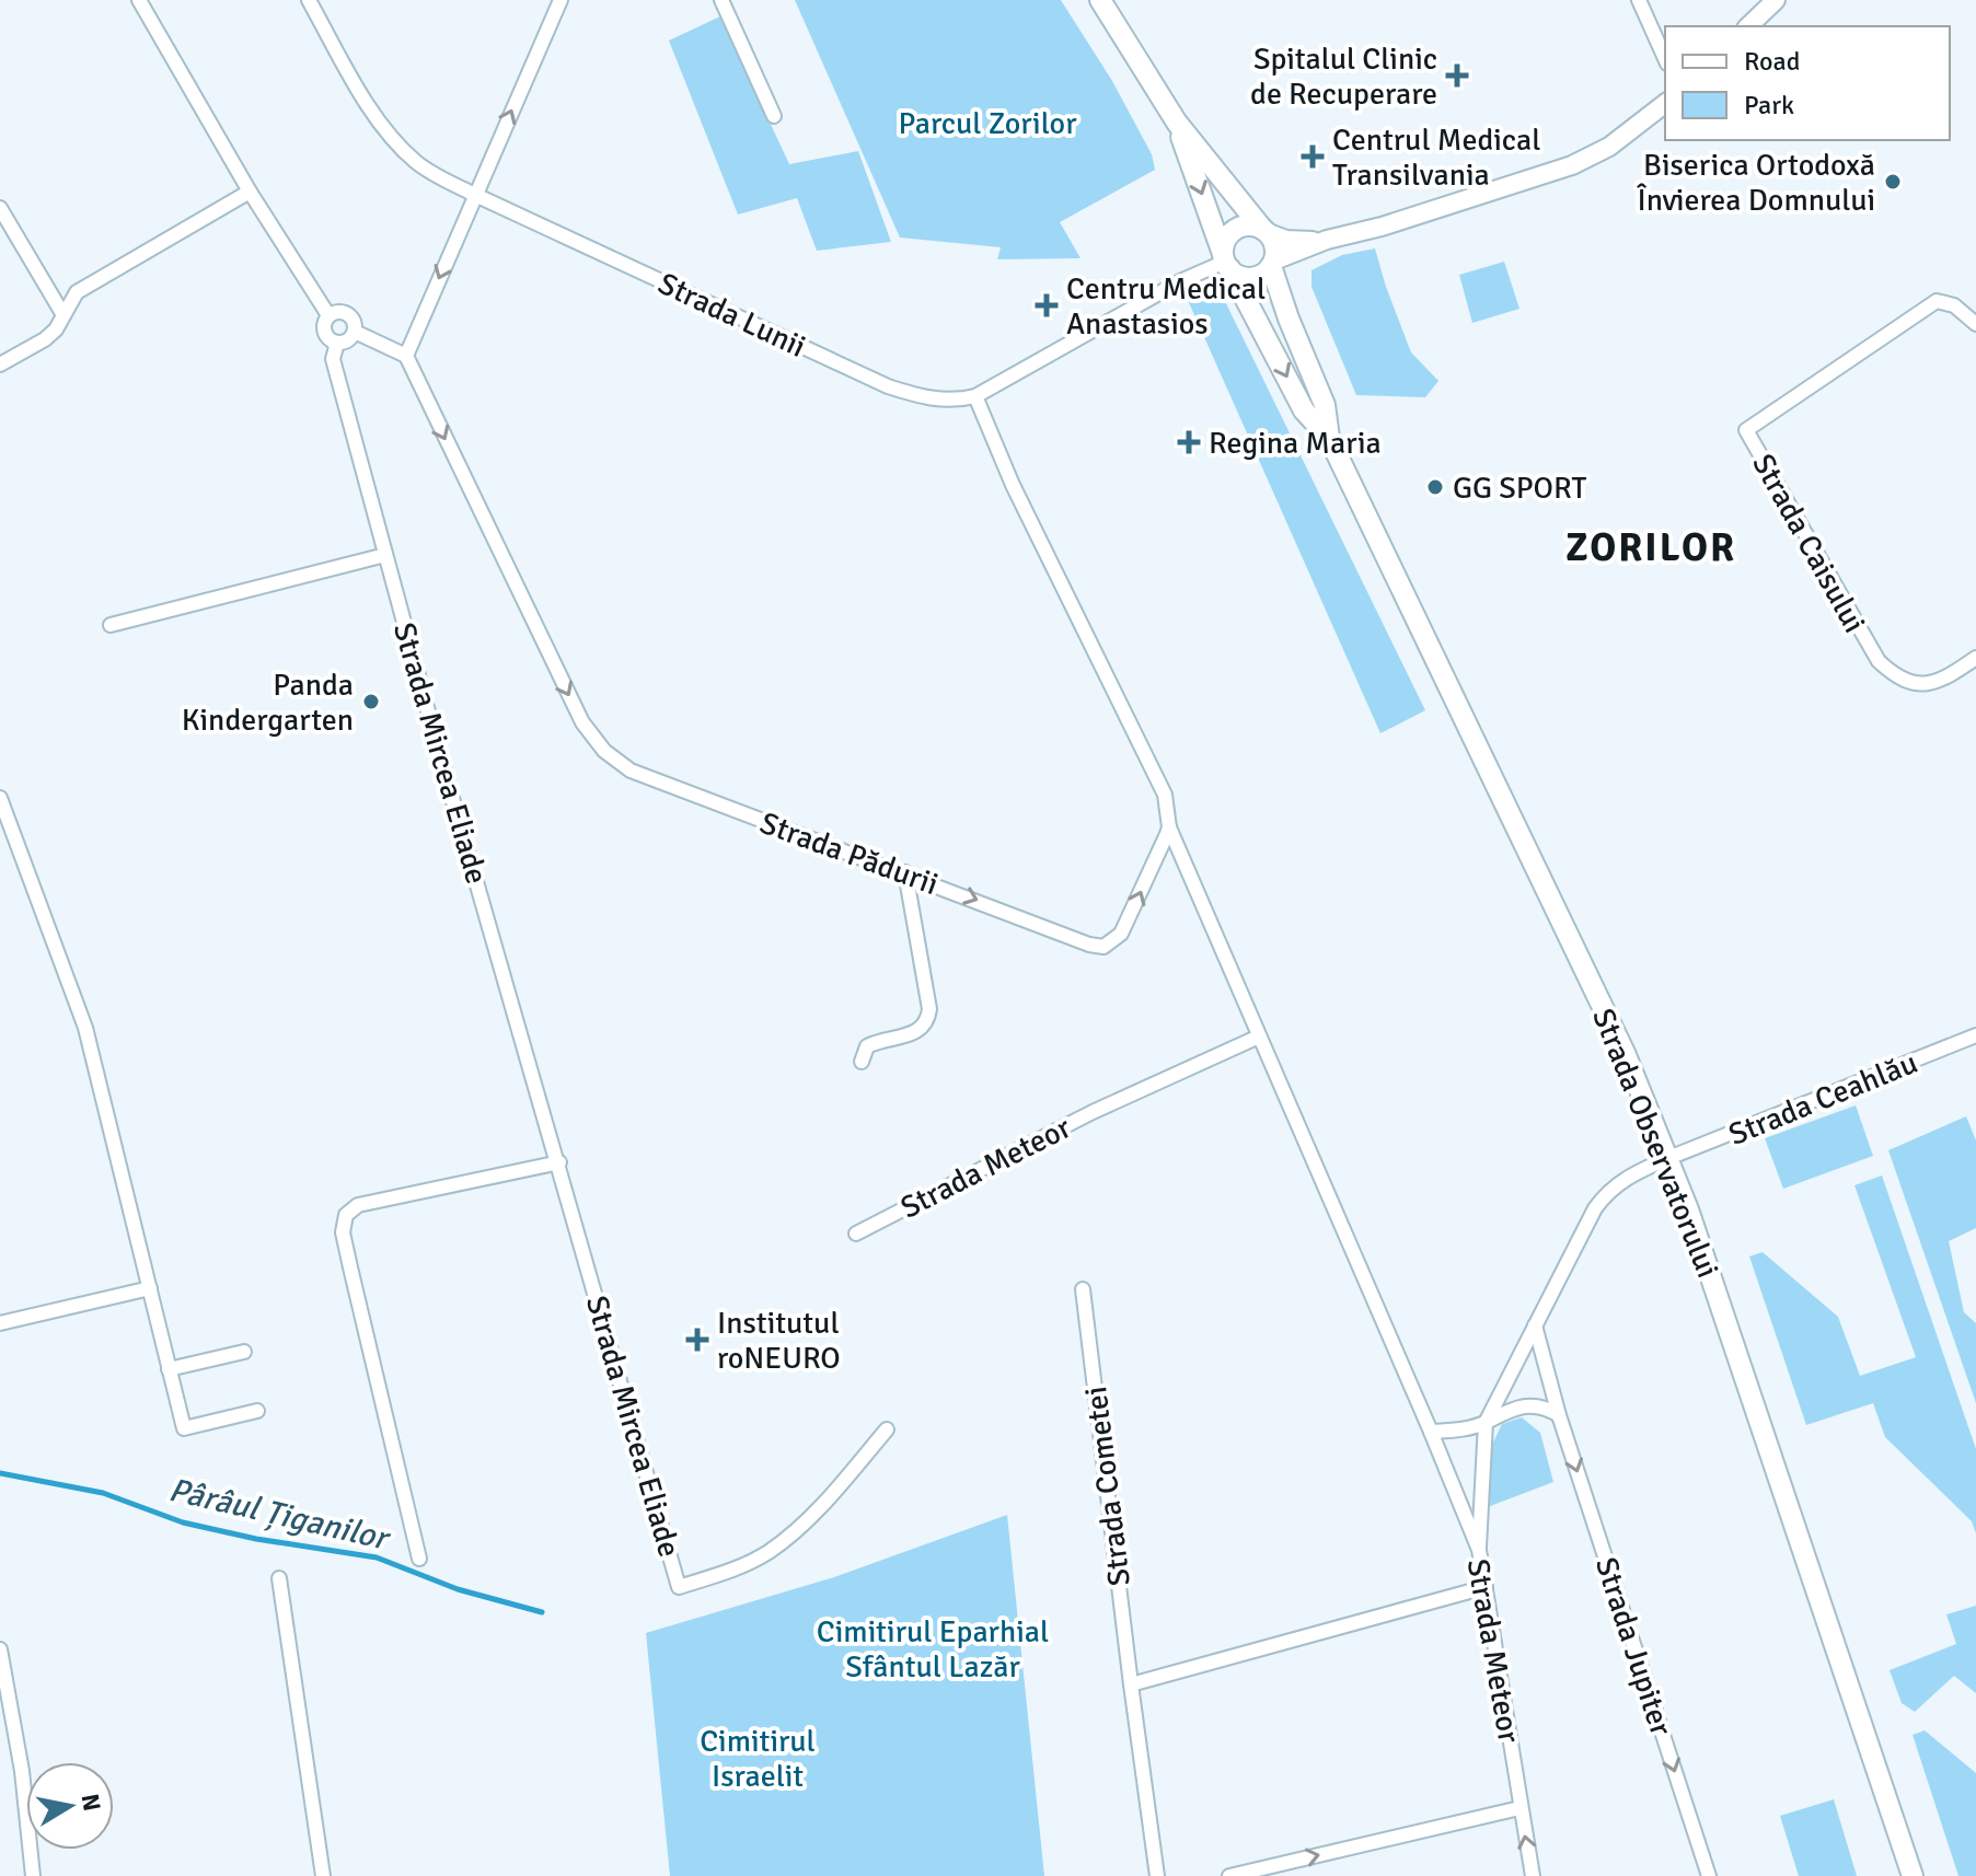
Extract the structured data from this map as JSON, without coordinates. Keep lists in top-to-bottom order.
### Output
{
  "streets": {
    "main road": ["Strada Observatorului"],
    "street": [
      "Strada Lunii",
      "Strada Caisului",
      "Strada Mircea Eliade",
      "Strada Pădurii",
      "Strada Ceahlău",
      "Strada Meteor",
      "Strada Cometei",
      "Strada Jupiter"
    ]
  },
  "crossings": [
    ["Strada Lunii", "Strada Observatorului"],
    ["Strada Mircea Eliade", "Strada Pădurii"],
    ["Strada Pădurii", "Strada Meteor"],
    ["Strada Ceahlău", "Strada Observatorului"]
  ],
  "one_way": ["Strada Pădurii", "Strada Jupiter"],
  "districts": ["ZORILOR"],
  "water": ["Pârâul Țiganilor"],
  "parks": ["Parcul Zorilor", "Cimitirul Eparhial Sfântul Lazăr", "Cimitirul Israelit"],
  "places": {
    "health": [
      "Spitalul Clinic de Recuperare",
      "Centrul Medical Transilvania",
      "Centru Medical Anastasios",
      "Regina Maria",
      "Institutul roNEURO"
    ],
    "other": ["Biserica Ortodoxă Învierea Domnului", "GG SPORT", "Panda Kindergarten"]
  },
  "legend": ["Road", "Park"],
  "north": "right"
}
